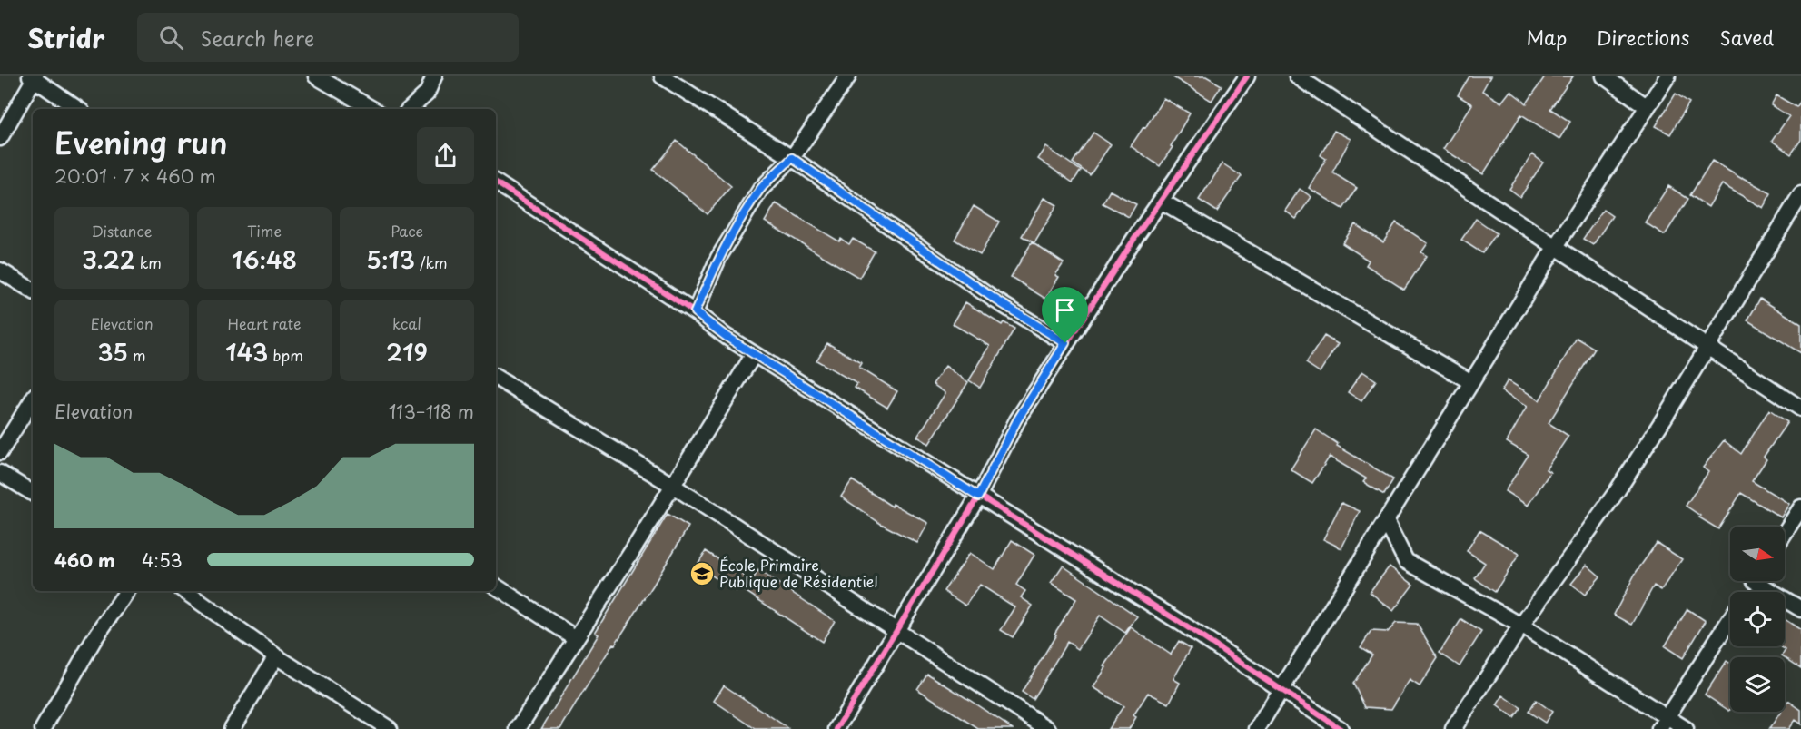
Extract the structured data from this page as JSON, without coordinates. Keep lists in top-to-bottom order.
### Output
{
  "places": {
    "school or university": ["École Primaire Publique de Résidentiel"]
  },
  "north": "right",
  "page": {
    "header": "Stridr",
    "search": "Search here",
    "nav": ["Map", "Directions", "Saved"],
    "heading": ["Evening run", "20:01 · 7 × 460 m"],
    "stats": [
      ["Distance", "3.22 km"],
      ["Time", "16:48"],
      ["Pace", "5:13 /km"],
      ["Elevation", "35 m"],
      ["Heart rate", "143 bpm"],
      ["kcal", "219"]
    ],
    "chart": ["Elevation", "113–118 m"],
    "list": [
      {
        "name": "460 m",
        "note": "4:53"
      }
    ]
  }
}
